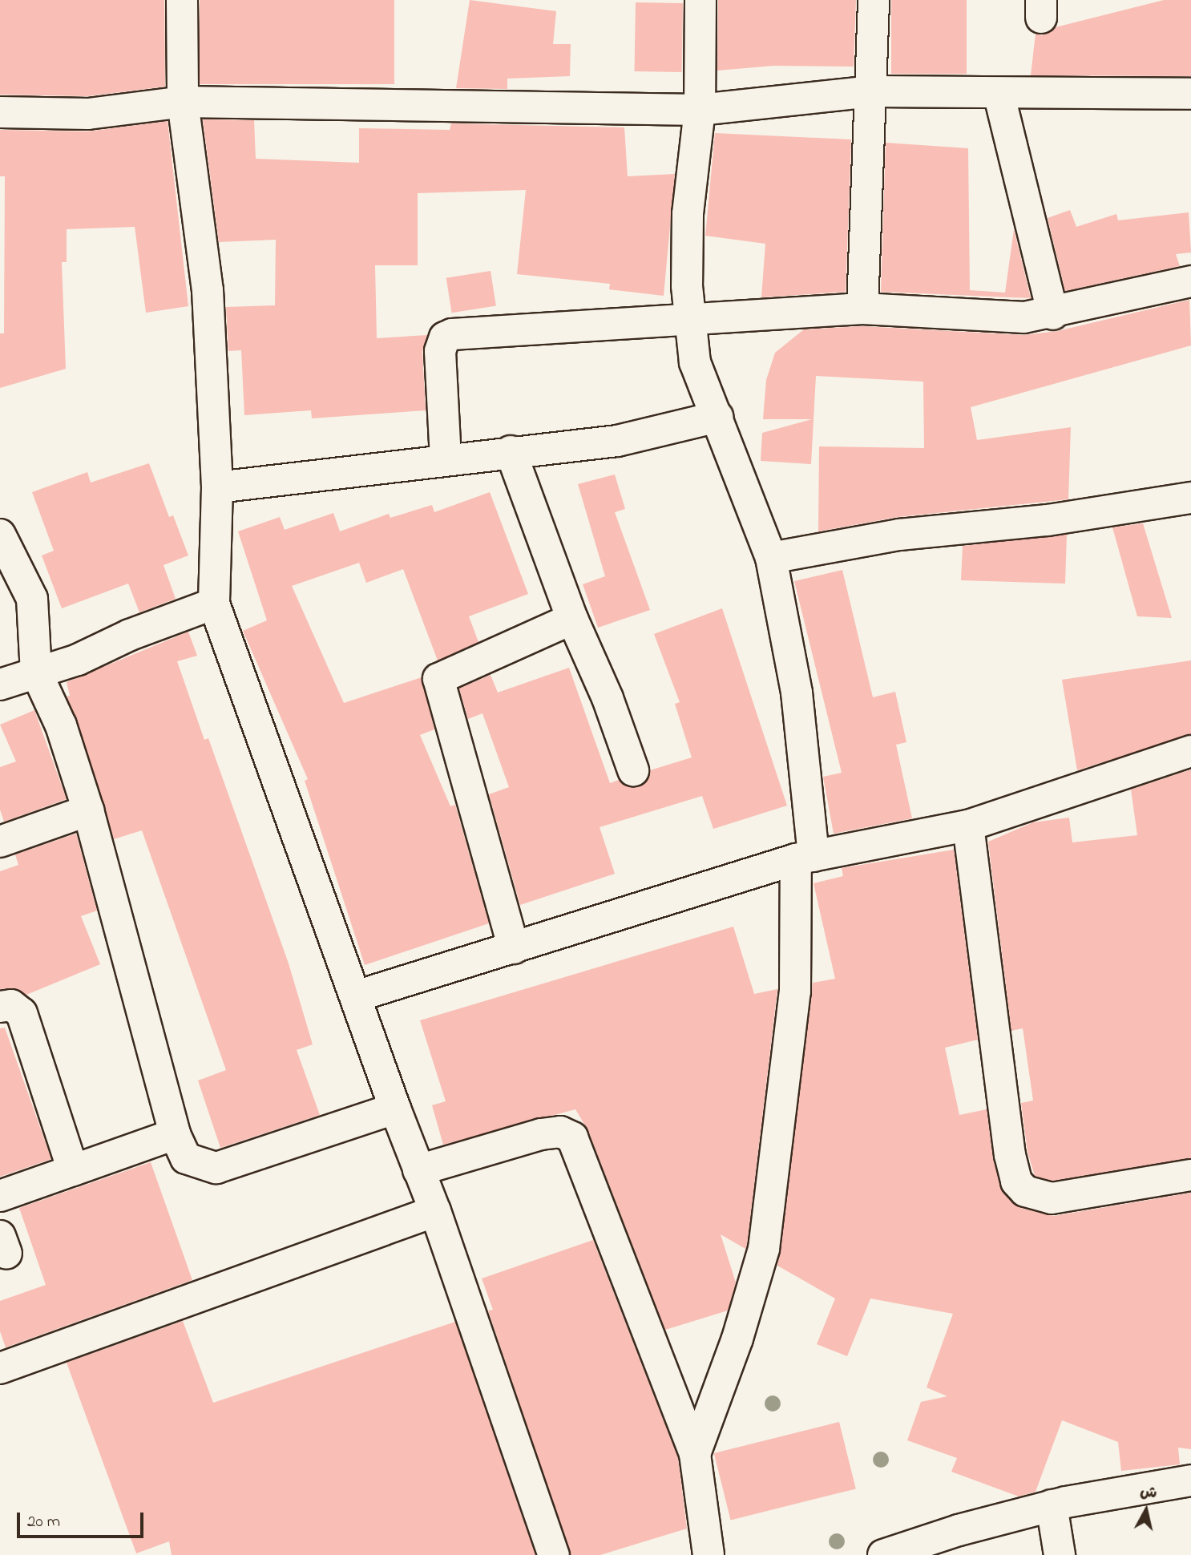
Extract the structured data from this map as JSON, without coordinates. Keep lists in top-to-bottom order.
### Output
{
  "scale_bar": "20 m",
  "north": "top"
}
